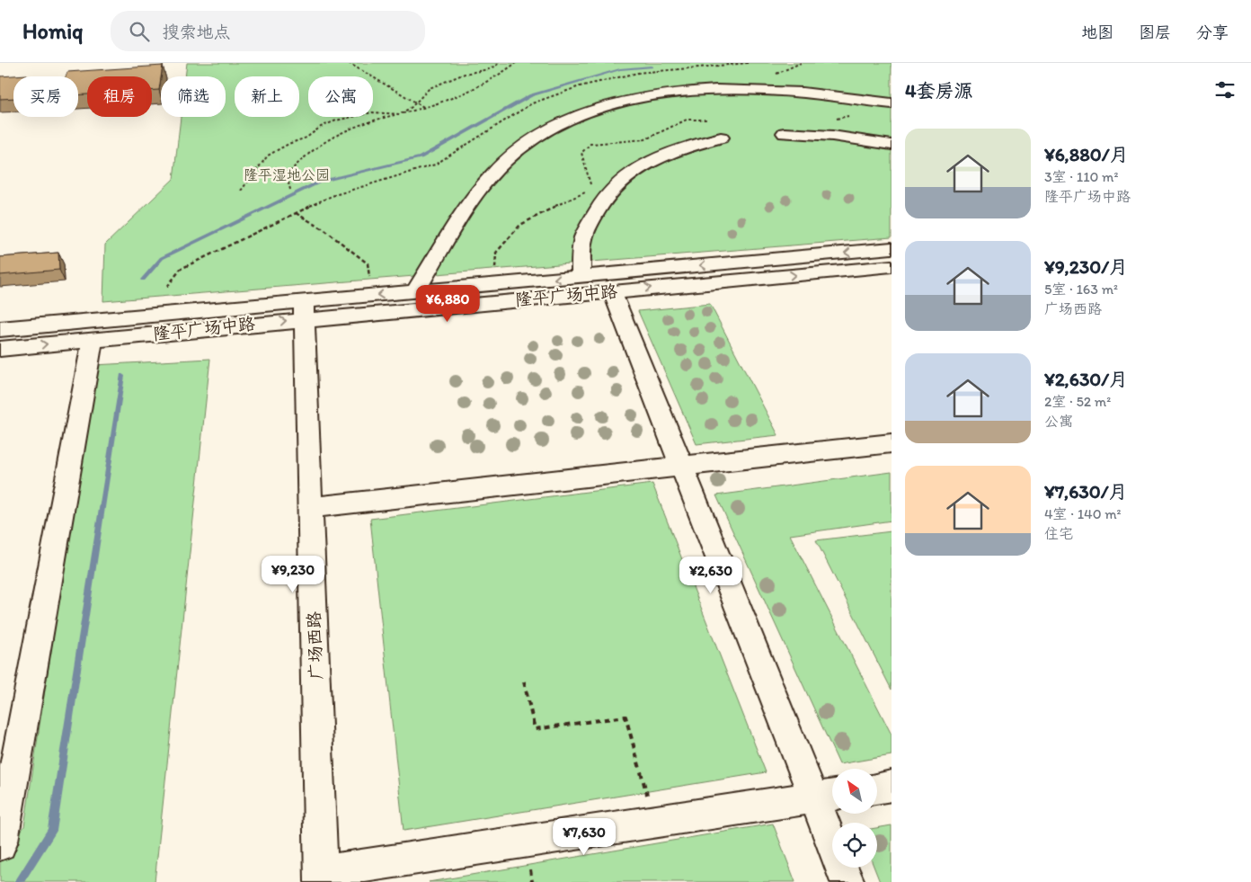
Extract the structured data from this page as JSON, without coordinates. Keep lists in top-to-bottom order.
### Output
{
  "streets": {
    "street": ["隆平广场中路", "广场西路"]
  },
  "crossings": [
    ["隆平广场中路", "广场西路"]
  ],
  "parks": ["隆平湿地公园"],
  "north": "top left",
  "page": {
    "header": "Homiq",
    "search": "搜索地点",
    "nav": ["地图", "图层", "分享"],
    "heading": "4套房源",
    "chip": [
      "买房",
      "租房",
      "筛选",
      "新上",
      "公寓"
    ],
    "list": [
      {
        "name": "¥6,880/月",
        "note": "3室 · 110 m² · 隆平广场中路"
      },
      {
        "name": "¥9,230/月",
        "note": "5室 · 163 m² · 广场西路"
      },
      {
        "name": "¥2,630/月",
        "note": "2室 · 52 m² · 公寓"
      },
      {
        "name": "¥7,630/月",
        "note": "4室 · 140 m² · 住宅"
      }
    ],
    "price": [
      "¥6,880",
      "¥9,230",
      "¥2,630",
      "¥7,630"
    ]
  }
}
